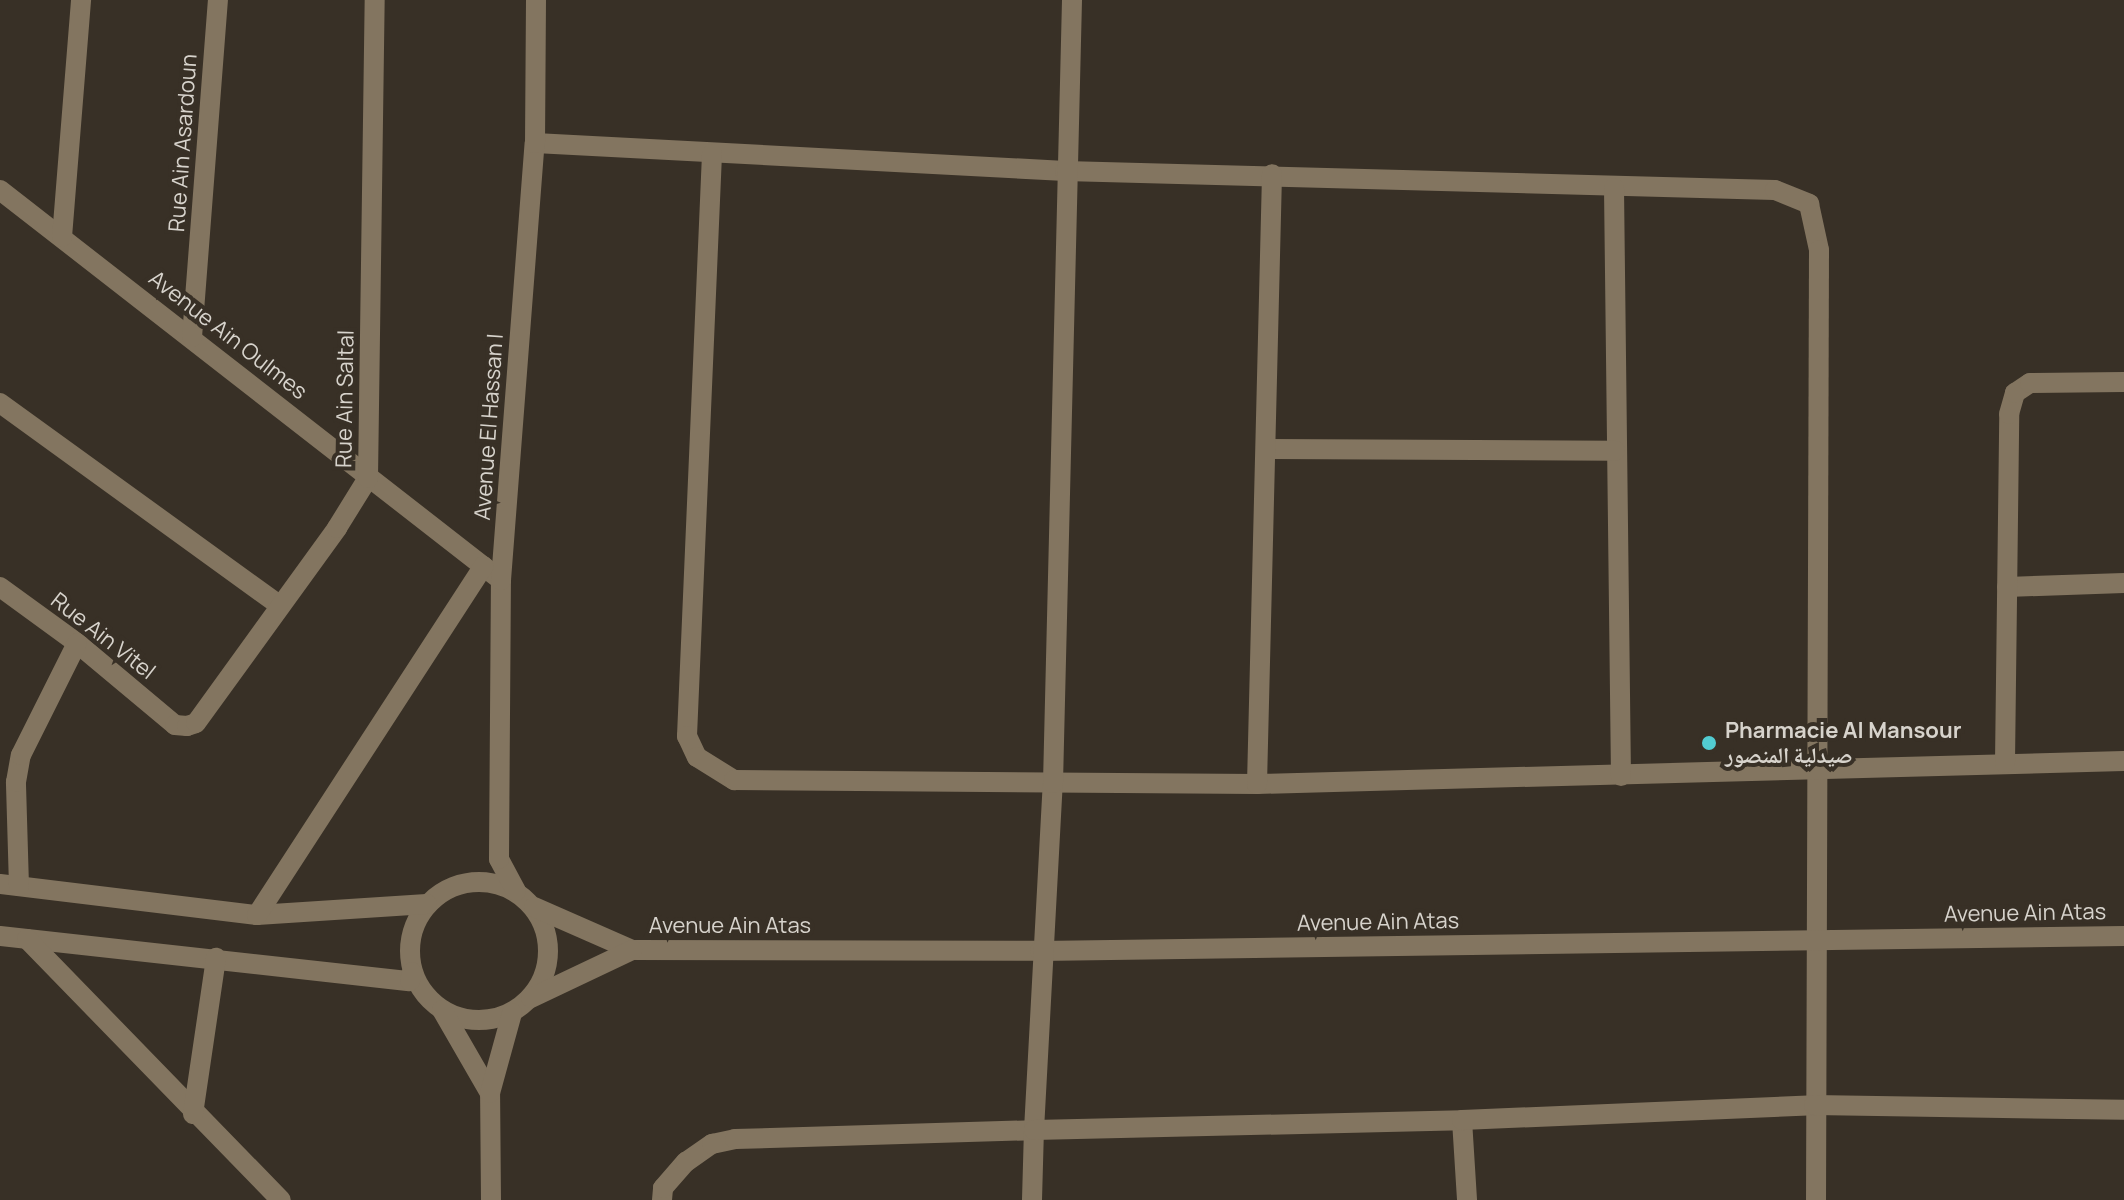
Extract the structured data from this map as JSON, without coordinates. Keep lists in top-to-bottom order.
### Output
{
  "streets": {
    "street": [
      "Rue Ain Asardoun",
      "Avenue Ain Oulmes",
      "Rue Ain Saltal",
      "Avenue El Hassan I",
      "Rue Ain Vitel",
      "Avenue Ain Atas"
    ]
  },
  "crossings": [
    ["Rue Ain Asardoun", "Avenue Ain Oulmes"],
    ["Avenue Ain Oulmes", "Rue Ain Saltal"],
    ["Avenue Ain Oulmes", "Avenue El Hassan I"],
    ["Rue Ain Saltal", "Rue Ain Vitel"]
  ],
  "places": ["Pharmacie Al Mansour صيدلية المنصور"]
}
